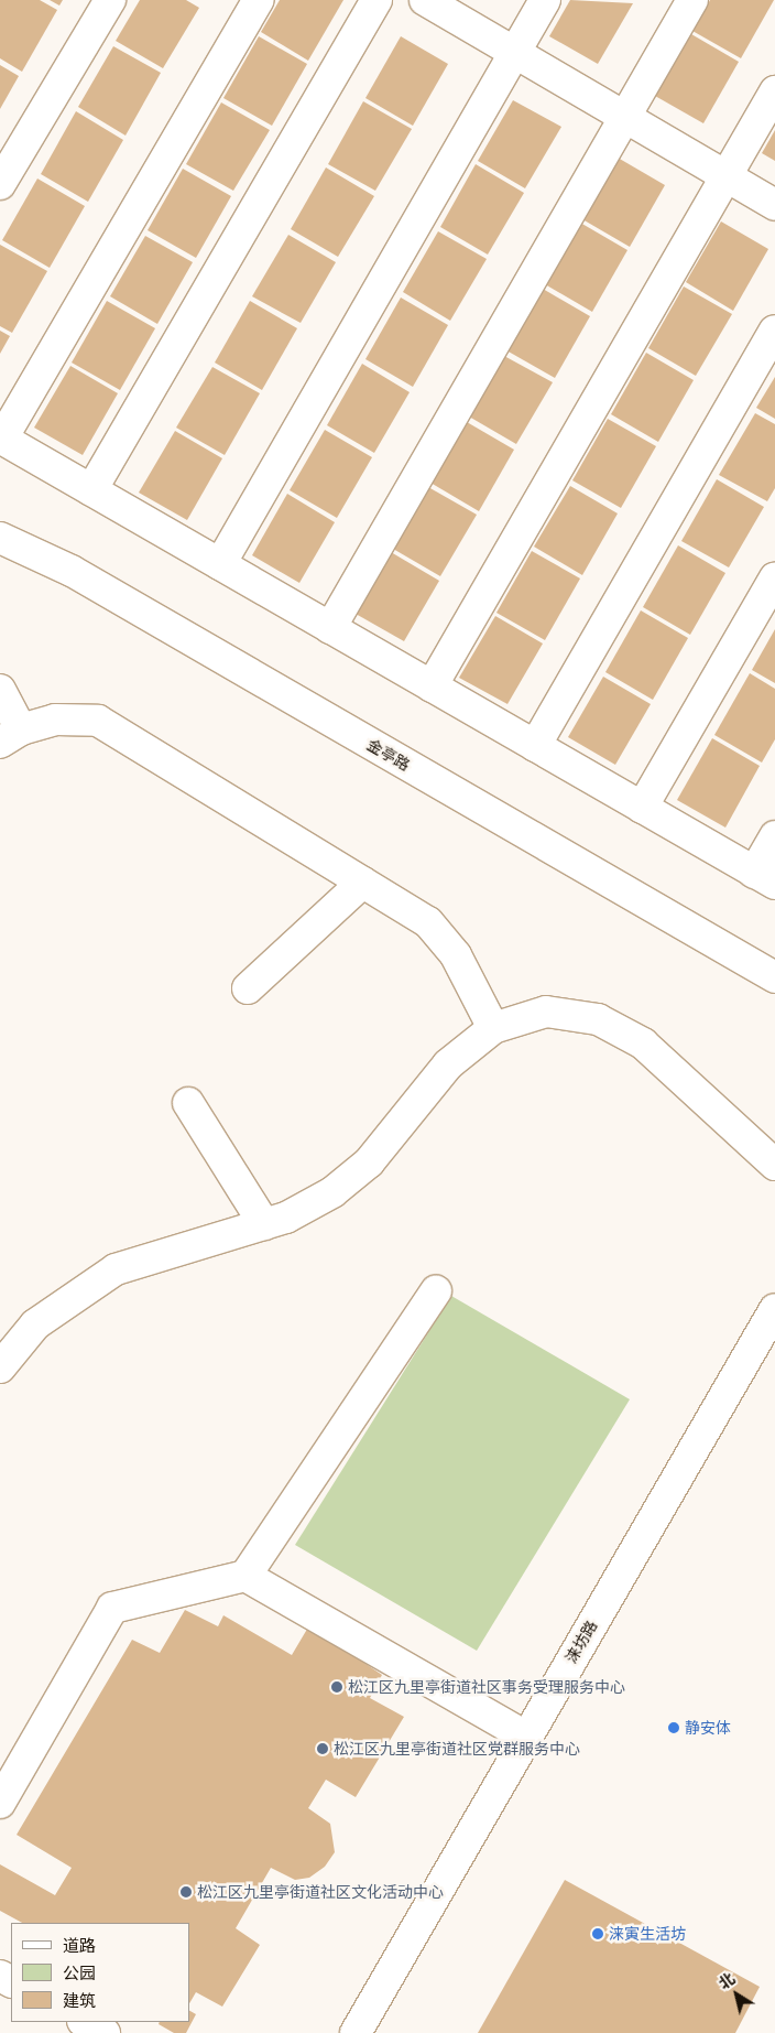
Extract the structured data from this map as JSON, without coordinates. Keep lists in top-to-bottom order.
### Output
{
  "streets": {
    "street": ["金亭路", "涞坊路"]
  },
  "places": [
    "松江区九里亭街道社区事务受理服务中心",
    "静安体",
    "松江区九里亭街道社区党群服务中心",
    "松江区九里亭街道社区文化活动中心",
    "涞寅生活坊"
  ],
  "legend": ["道路", "公园", "建筑"],
  "north": "top left"
}
